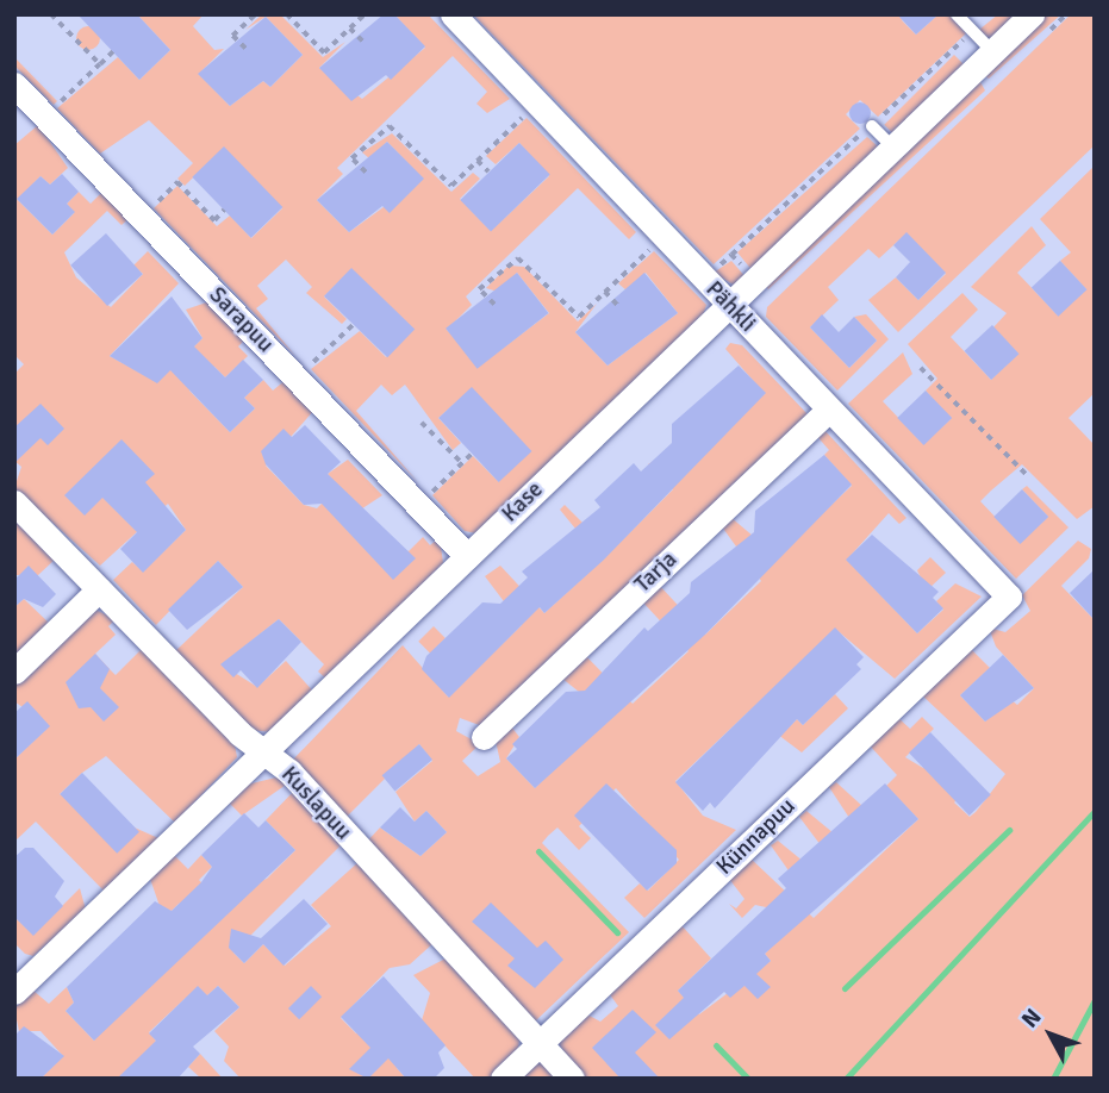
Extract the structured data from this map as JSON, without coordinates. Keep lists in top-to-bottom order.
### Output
{
  "streets": {
    "street": [
      "Pähkli",
      "Sarapuu",
      "Kase",
      "Tarja",
      "Kuslapuu",
      "Künnapuu"
    ]
  },
  "crossings": [
    ["Pähkli", "Kase"],
    ["Pähkli", "Tarja"],
    ["Pähkli", "Künnapuu"],
    ["Sarapuu", "Kase"],
    ["Kase", "Kuslapuu"],
    ["Kuslapuu", "Künnapuu"]
  ],
  "north": "top left"
}
